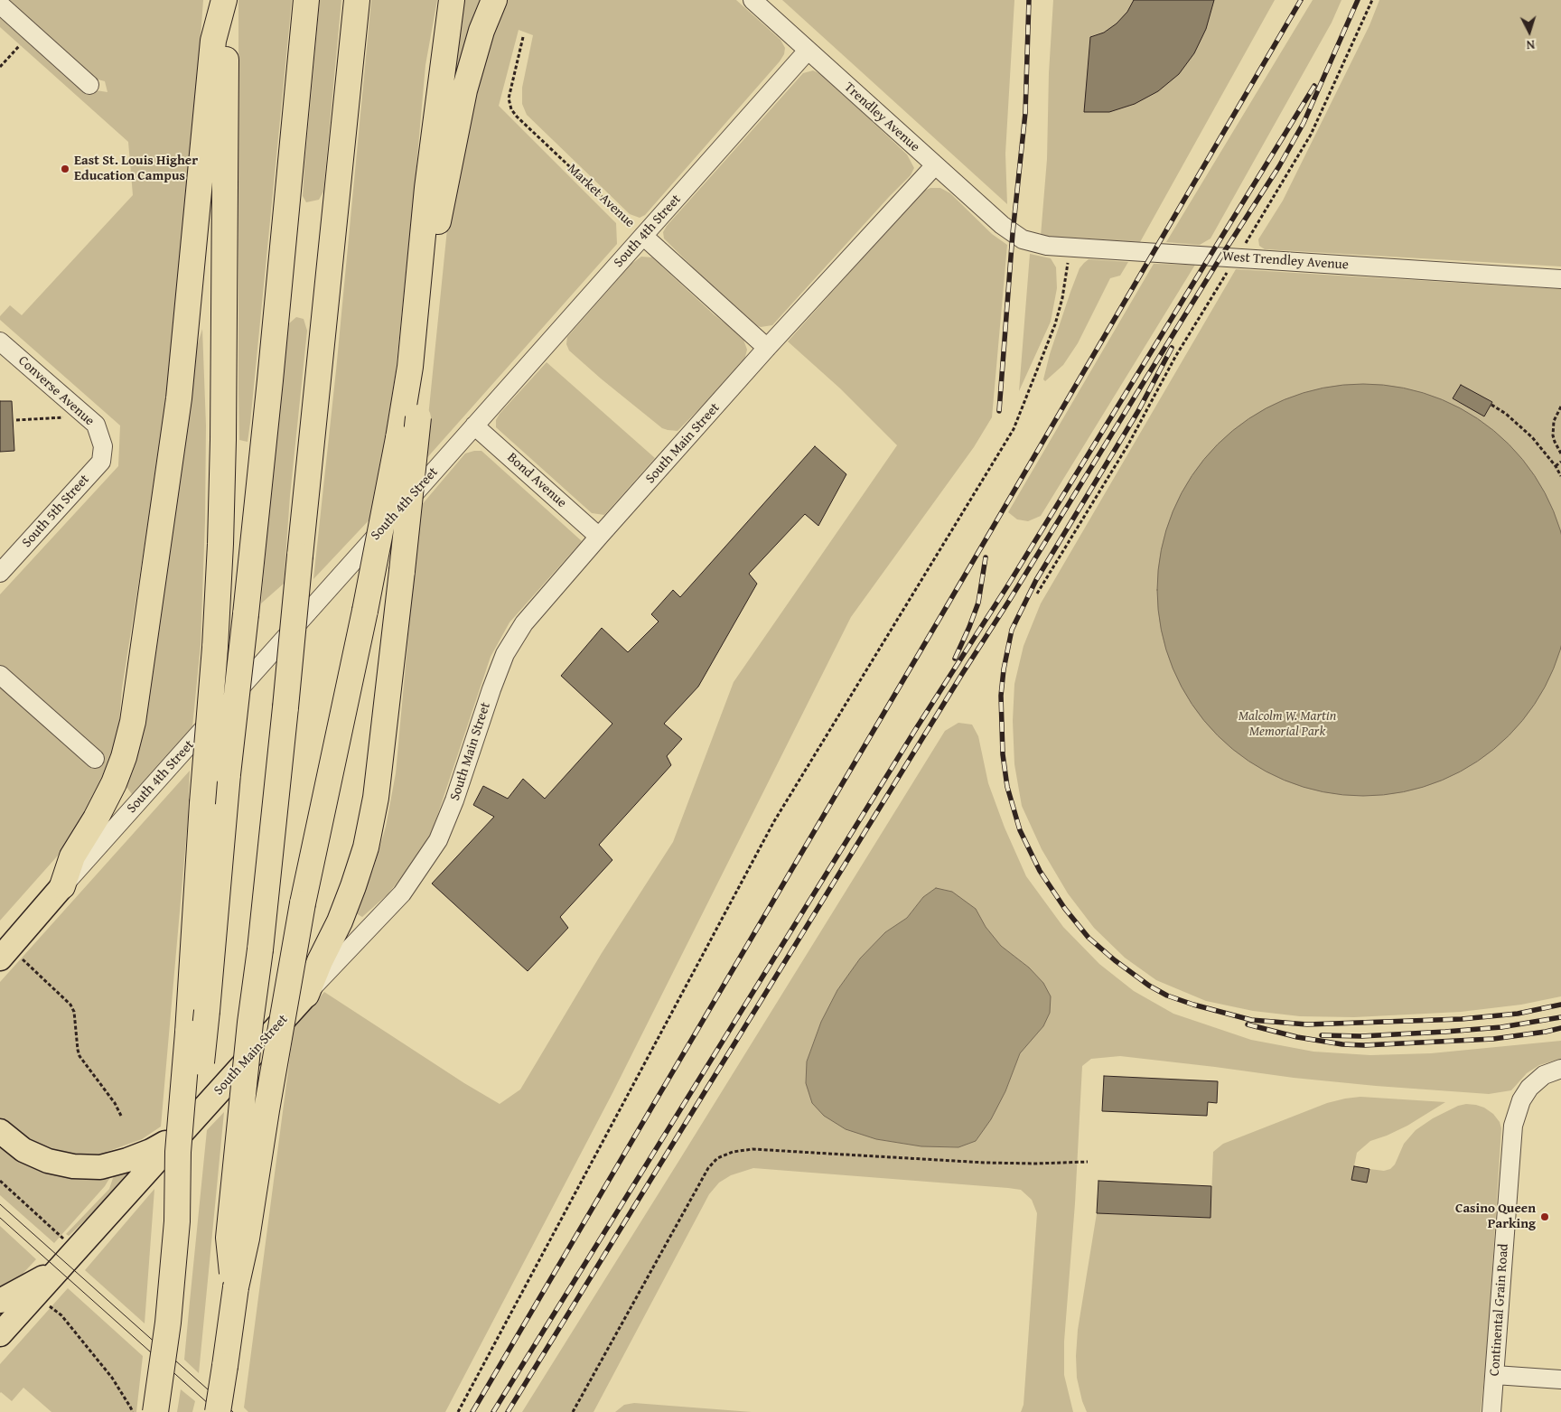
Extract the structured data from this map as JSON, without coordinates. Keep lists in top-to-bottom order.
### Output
{
  "streets": {
    "main road": ["South 4th Street", "South Main Street"],
    "street": [
      "Trendley Avenue",
      "Market Avenue",
      "West Trendley Avenue",
      "Converse Avenue",
      "Bond Avenue",
      "South 5th Street",
      "Continental Grain Road"
    ]
  },
  "crossings": [
    ["Trendley Avenue", "South 4th Street"],
    ["Trendley Avenue", "West Trendley Avenue"],
    ["Trendley Avenue", "South Main Street"],
    ["Market Avenue", "South 4th Street"],
    ["Market Avenue", "South Main Street"],
    ["South 4th Street", "Bond Avenue"],
    ["Converse Avenue", "South 5th Street"],
    ["South Main Street", "Bond Avenue"]
  ],
  "parks": ["Malcolm W. Martin Memorial Park"],
  "places": ["East St. Louis Higher Education Campus", "Casino Queen Parking"],
  "north": "bottom"
}
